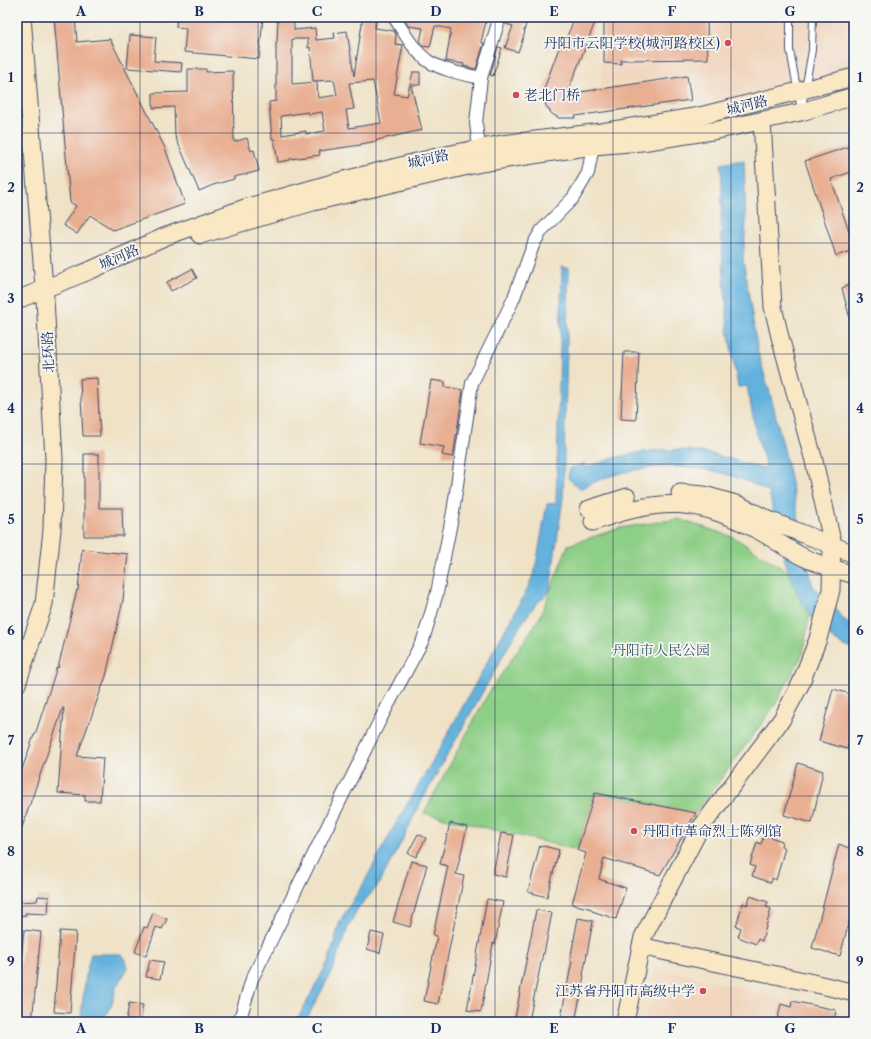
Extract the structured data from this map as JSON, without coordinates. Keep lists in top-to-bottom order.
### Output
{
  "streets": {
    "main road": ["城河路", "北环路"]
  },
  "crossings": [
    ["城河路", "北环路"]
  ],
  "parks": ["丹阳市人民公园"],
  "places": [
    "丹阳市云阳学校(城河路校区)",
    "老北门桥",
    "丹阳市革命烈士陈列馆",
    "江苏省丹阳市高级中学"
  ],
  "grid": {
    "columns": [
      "A",
      "B",
      "C",
      "D",
      "E",
      "F",
      "G"
    ],
    "rows": [
      "1",
      "2",
      "3",
      "4",
      "5",
      "6",
      "7",
      "8",
      "9"
    ]
  }
}
